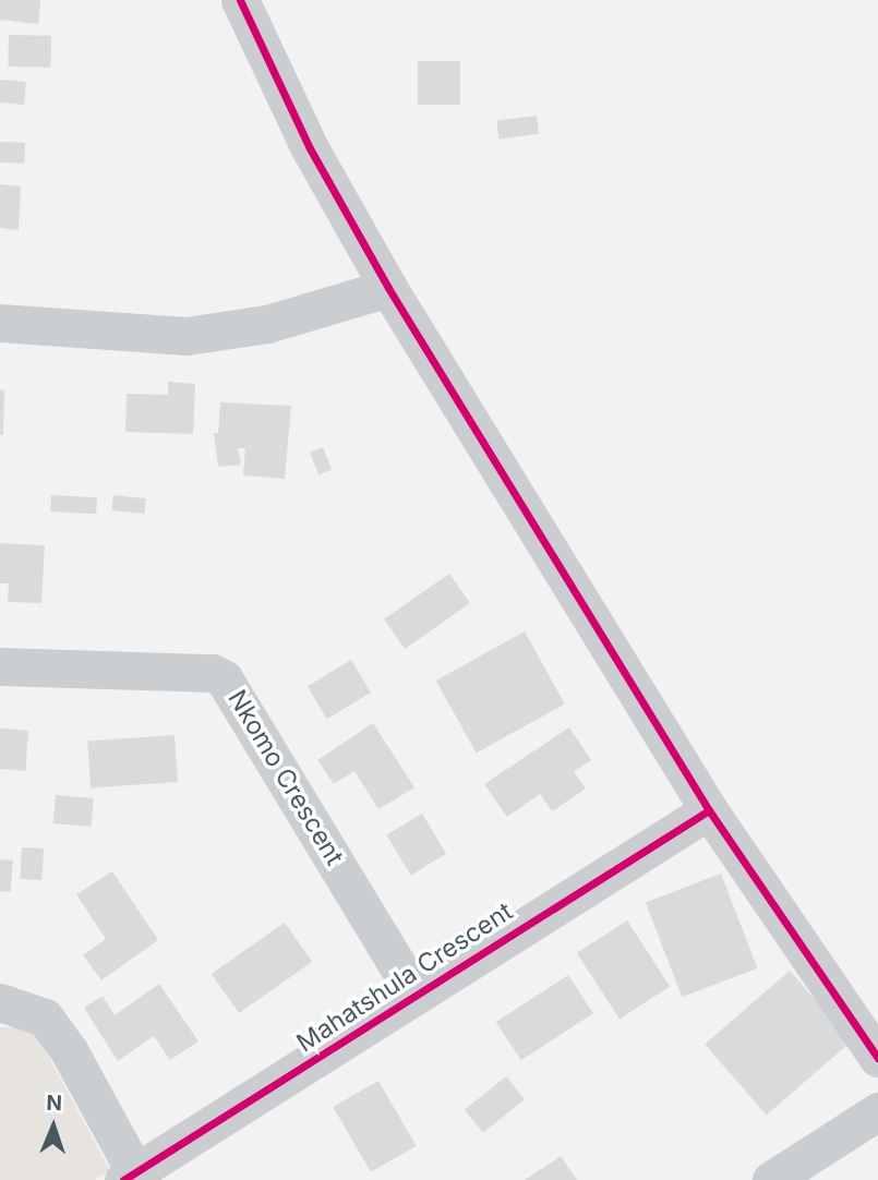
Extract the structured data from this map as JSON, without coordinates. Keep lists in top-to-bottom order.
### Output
{
  "streets": {
    "street": ["Nkomo Crescent", "Mahatshula Crescent"]
  },
  "crossings": [
    ["Nkomo Crescent", "Mahatshula Crescent"]
  ],
  "north": "top"
}
